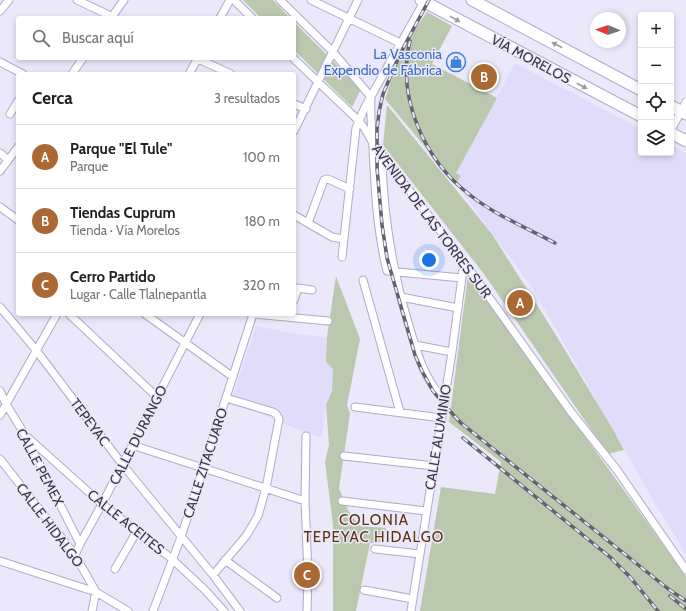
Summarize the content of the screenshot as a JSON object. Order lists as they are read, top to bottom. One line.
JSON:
{"streets":{"main road":["VÍA MORELOS"],"street":["AVENIDA DE LAS TORRES SUR","TEPEYAC","CALLE DURANGO","CALLE ALUMINIO","CALLE ZITACUARO","CALLE PEMEX","CALLE ACEITES","CALLE HIDALGO"]},"crossings":[["AVENIDA DE LAS TORRES SUR","CALLE ALUMINIO"],["TEPEYAC","CALLE DURANGO"],["TEPEYAC","CALLE ZITACUARO"],["CALLE DURANGO","CALLE PEMEX"],["CALLE DURANGO","CALLE ACEITES"],["CALLE DURANGO","CALLE HIDALGO"],["CALLE ZITACUARO","CALLE ACEITES"],["CALLE PEMEX","CALLE ACEITES"]],"districts":["COLONIA TEPEYAC HIDALGO"],"places":{"shop":["La Vasconia Expendio de Fábrica"]},"north":"left","page":{"map_buttons":["+","−"],"search":"Buscar aquí","pins":["B","A","C"],"heading":["Cerca","3 resultados"],"list":[{"mark":"A","name":"Parque \"El Tule\"","note":"Parque","value":"100 m"},{"mark":"B","name":"Tiendas Cuprum","note":"Tienda · Vía Morelos","value":"180 m"},{"mark":"C","name":"Cerro Partido","note":"Lugar · Calle Tlalnepantla","value":"320 m"}]}}
